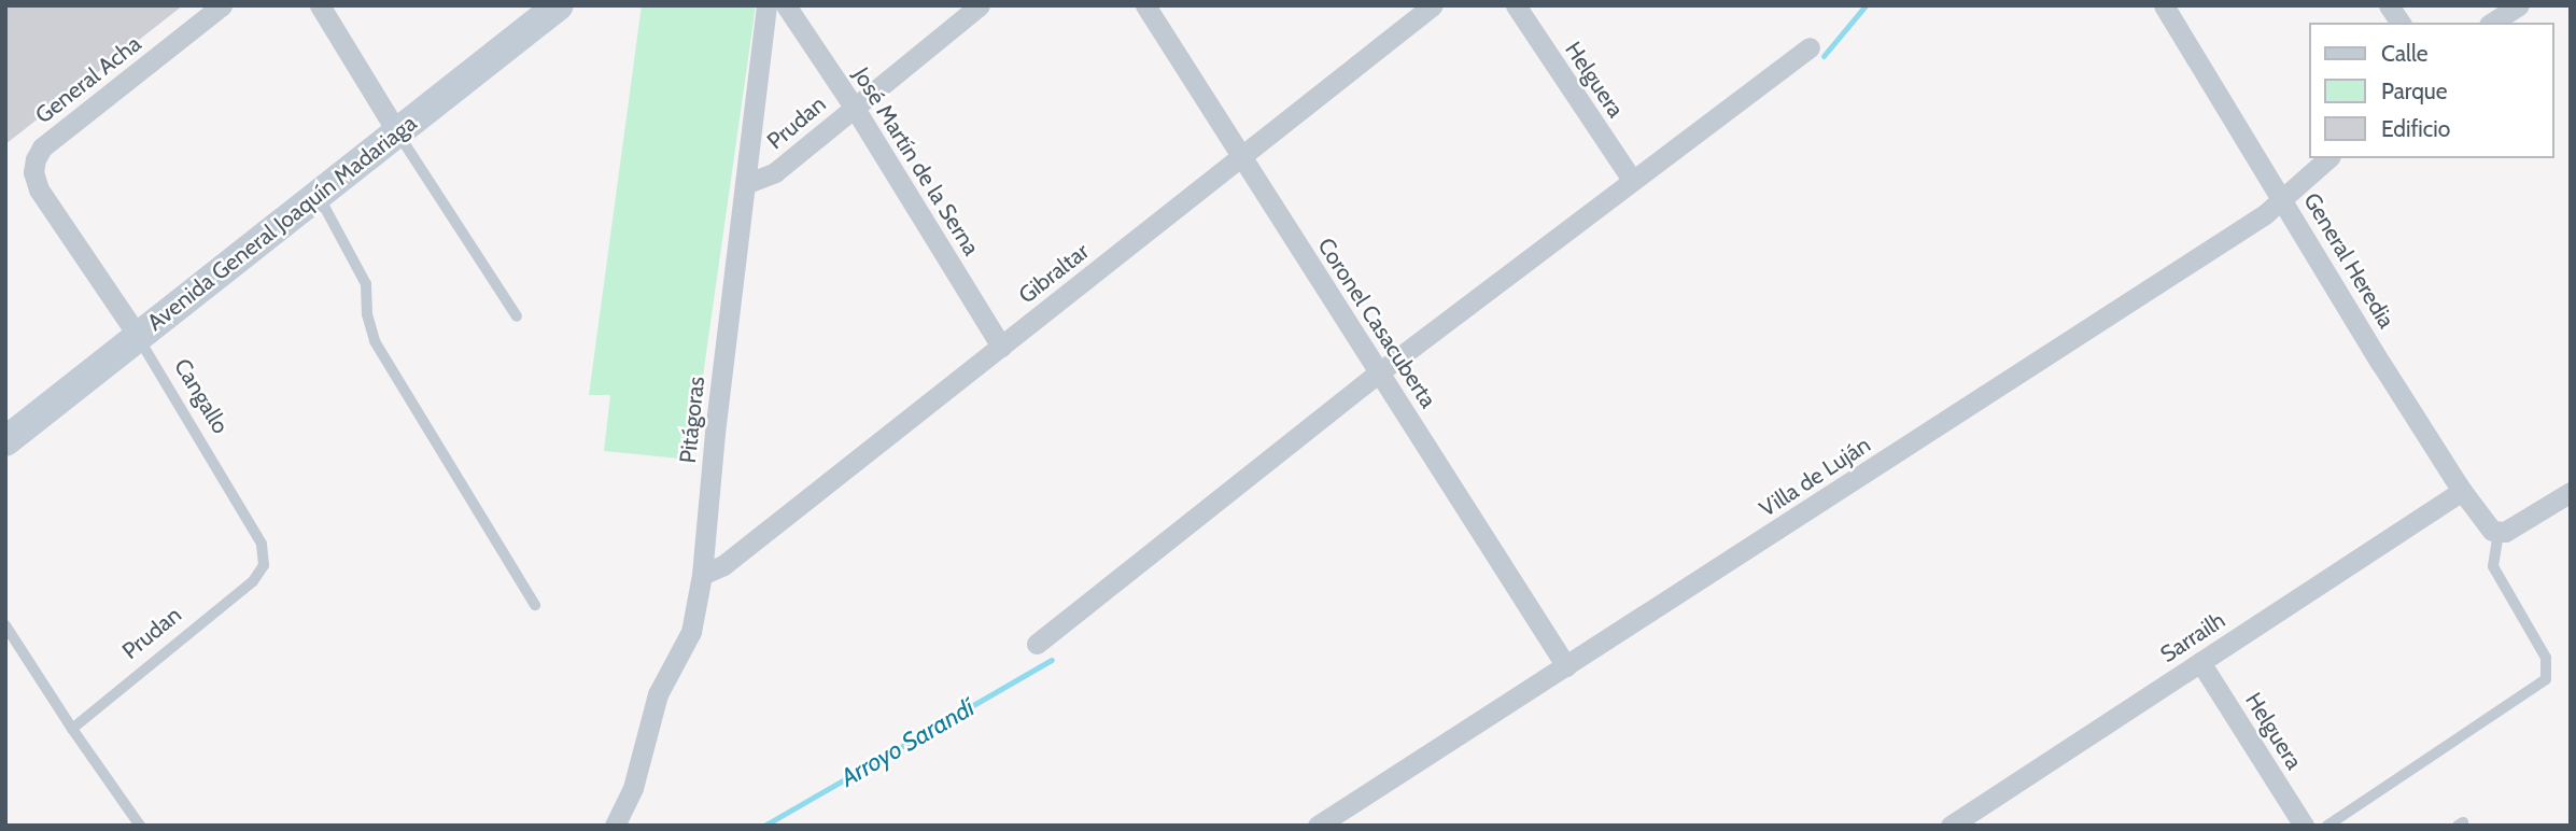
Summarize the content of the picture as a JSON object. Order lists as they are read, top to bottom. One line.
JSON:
{"streets":{"main road":["Avenida General Joaquín Madariaga"],"street":["General Acha","Helguera","Prudan","José Martín de la Serna","General Heredia","Gibraltar","Coronel Casacuberta","Cangallo","Pitágoras","Villa de Luján","Sarrailh"]},"crossings":[["General Acha","Cangallo"],["Helguera","Sarrailh"],["Prudan","José Martín de la Serna"],["Prudan","Cangallo"],["Prudan","Pitágoras"],["José Martín de la Serna","Gibraltar"],["Avenida General Joaquín Madariaga","Cangallo"],["General Heredia","Villa de Luján"],["General Heredia","Sarrailh"],["Gibraltar","Coronel Casacuberta"],["Gibraltar","Pitágoras"],["Coronel Casacuberta","Villa de Luján"]],"water":["Arroyo Sarandí"],"legend":["Calle","Parque","Edificio"]}
